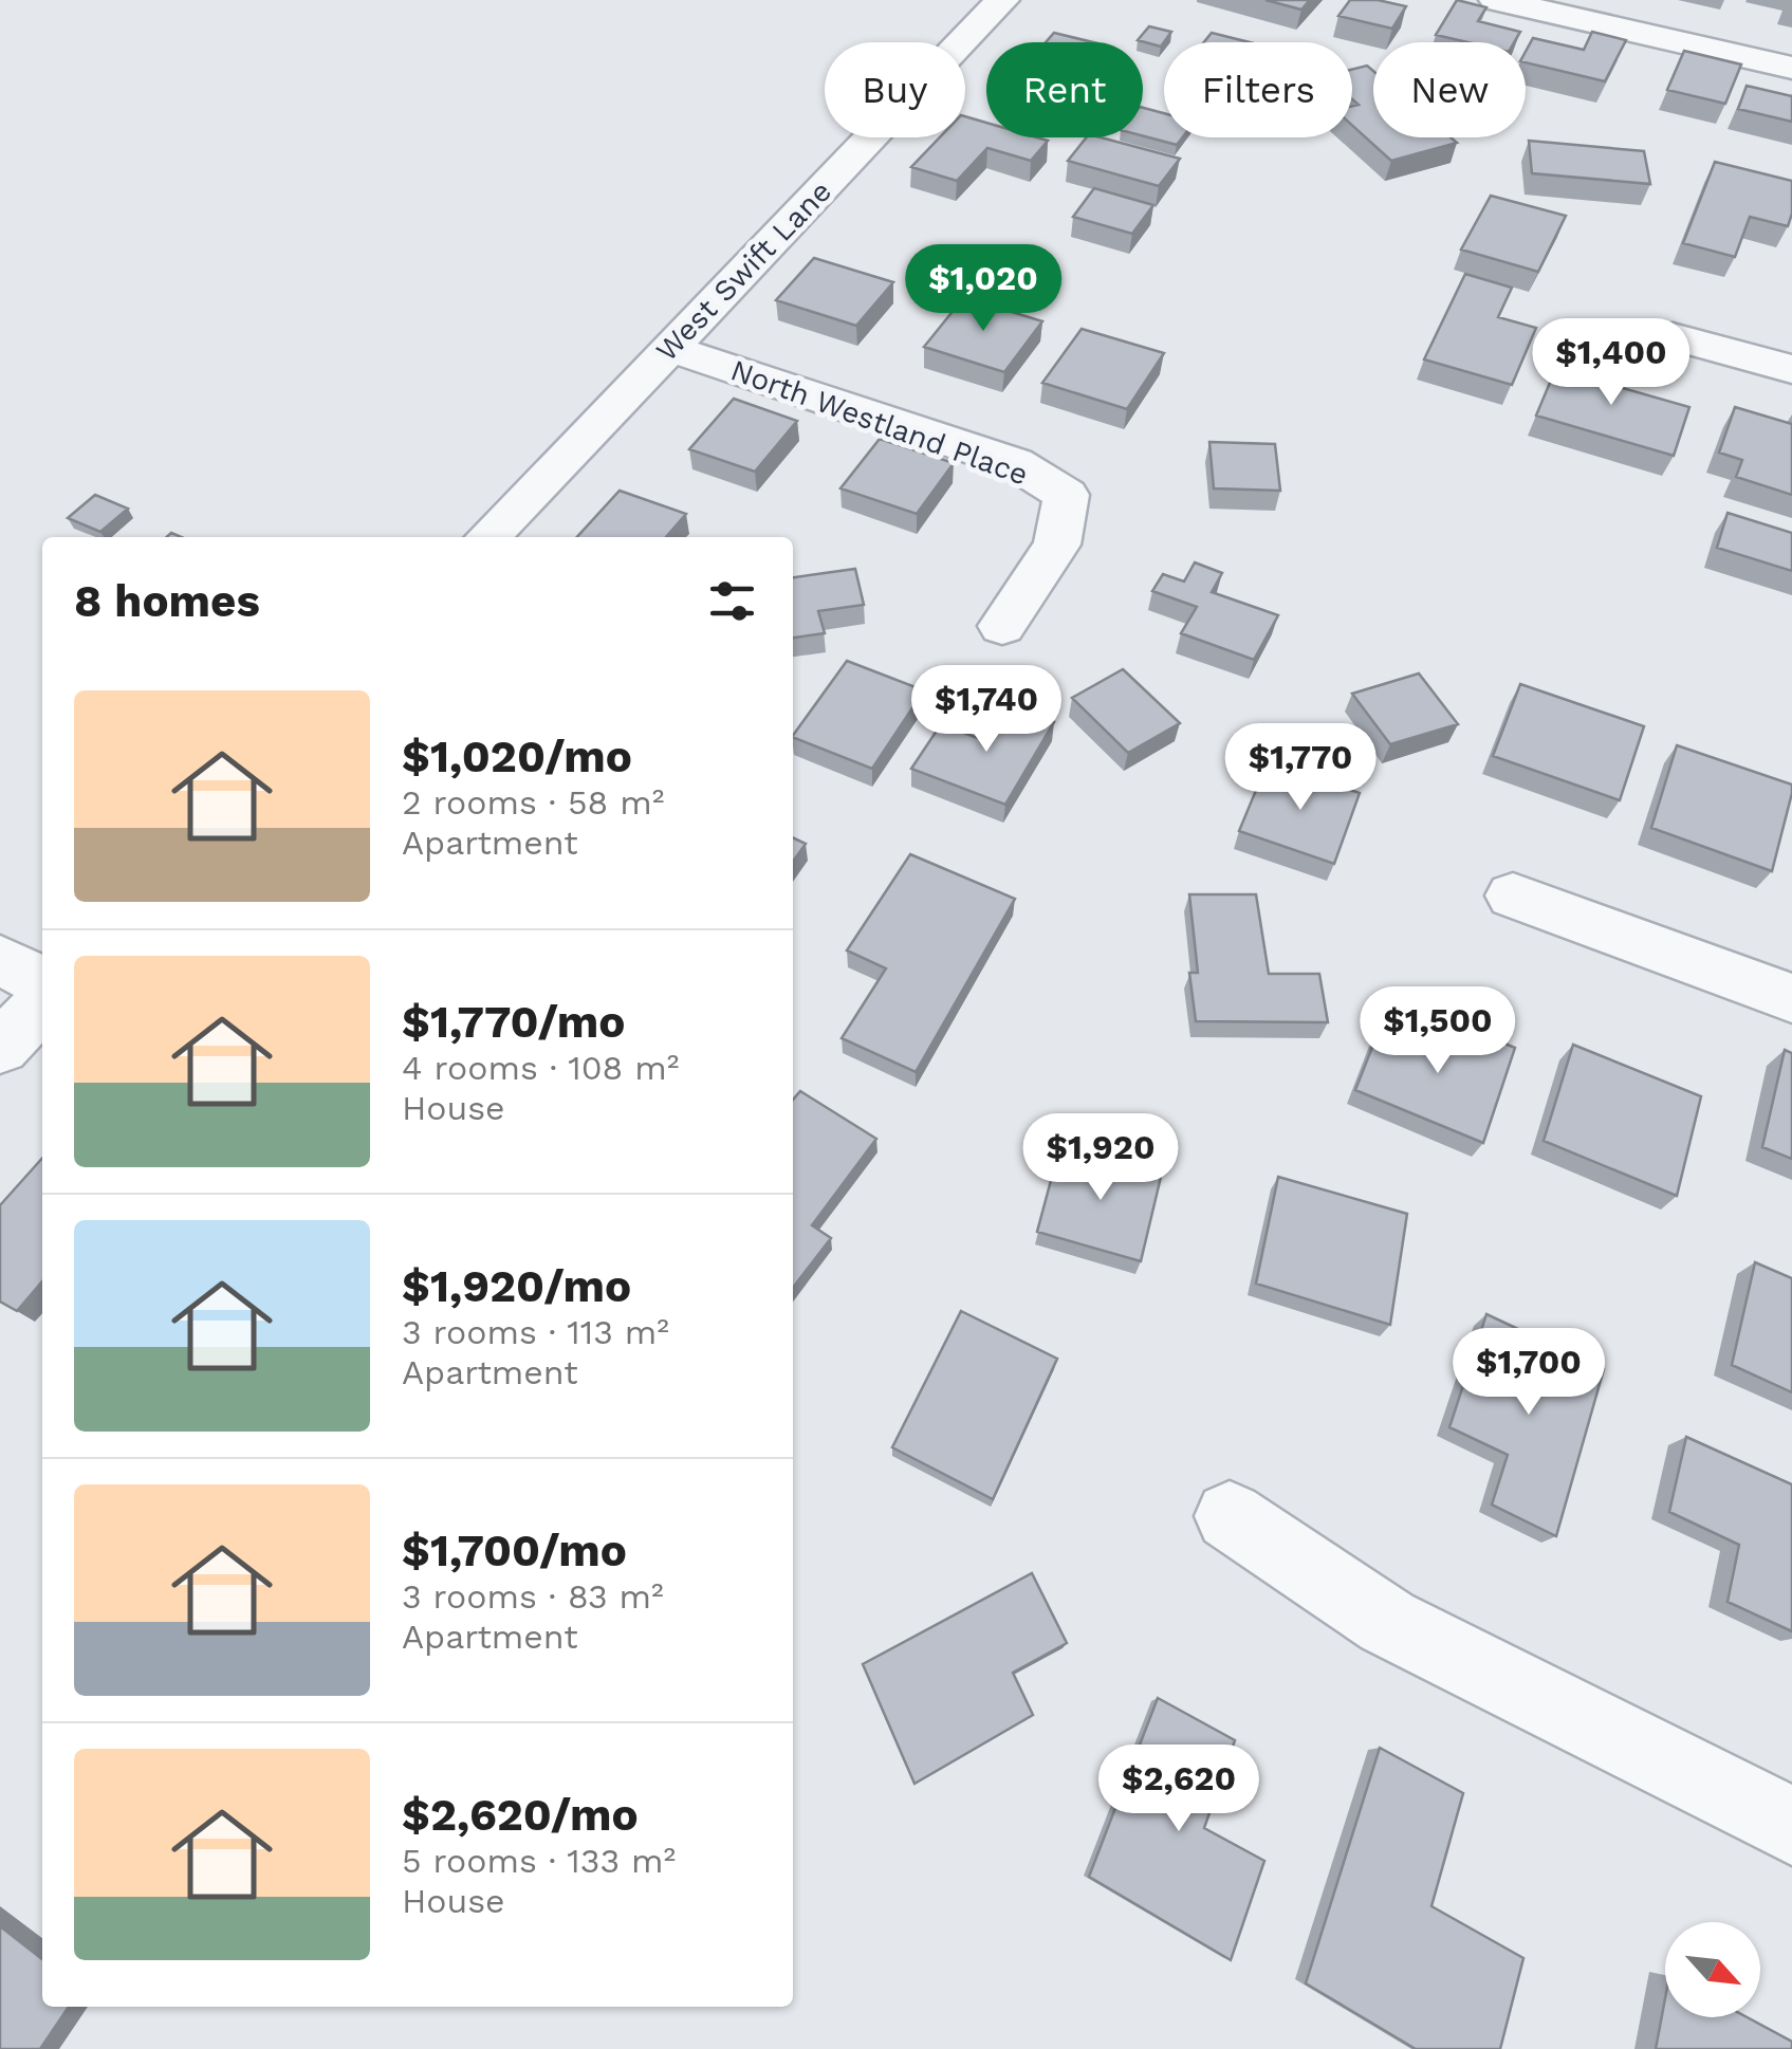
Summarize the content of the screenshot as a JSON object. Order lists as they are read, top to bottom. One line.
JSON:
{"streets":{"street":["West Swift Lane","North Westland Place"]},"crossings":[["West Swift Lane","North Westland Place"]],"north":"bottom right","page":{"chip":["Buy","Rent","Filters","New"],"price":["$1,020","$1,400","$1,740","$1,770","$1,500","$1,920","$1,700","$2,620"],"heading":"8 homes","list":[{"name":"$1,020/mo","note":"2 rooms · 58 m² · Apartment"},{"name":"$1,770/mo","note":"4 rooms · 108 m² · House"},{"name":"$1,920/mo","note":"3 rooms · 113 m² · Apartment"},{"name":"$1,700/mo","note":"3 rooms · 83 m² · Apartment"},{"name":"$2,620/mo","note":"5 rooms · 133 m² · House"}]}}
